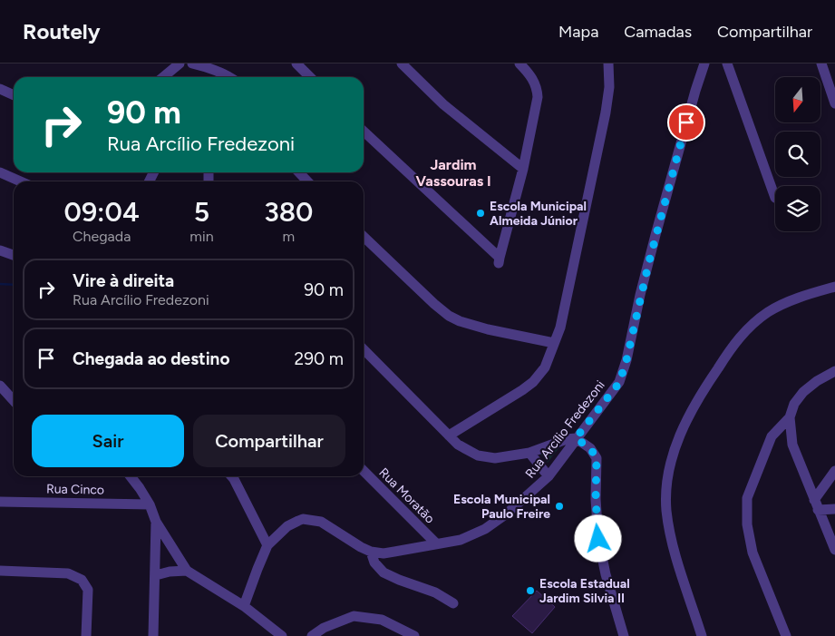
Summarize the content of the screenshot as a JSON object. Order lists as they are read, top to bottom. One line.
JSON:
{"streets":{"street":["Rua Arcílio Fredezoni","Rua Cinco","Rua Moratão"]},"crossings":[["Rua Arcílio Fredezoni","Rua Moratão"]],"districts":["Jardim Vassouras I"],"places":["Escola Municipal Almeida Júnior","Escola Municipal Paulo Freire","Escola Estadual Jardim Silvia II"],"north":"bottom","page":{"header":"Routely","nav":["Mapa","Camadas","Compartilhar"],"turn":["90 m","Rua Arcílio Fredezoni"],"eta":["09:04","Chegada","5","min","380","m"],"list":[{"name":"Vire à direita","note":"Rua Arcílio Fredezoni","value":"90 m"},{"name":"Chegada ao destino","value":"290 m"}],"buttons":["Sair","Compartilhar"]}}
